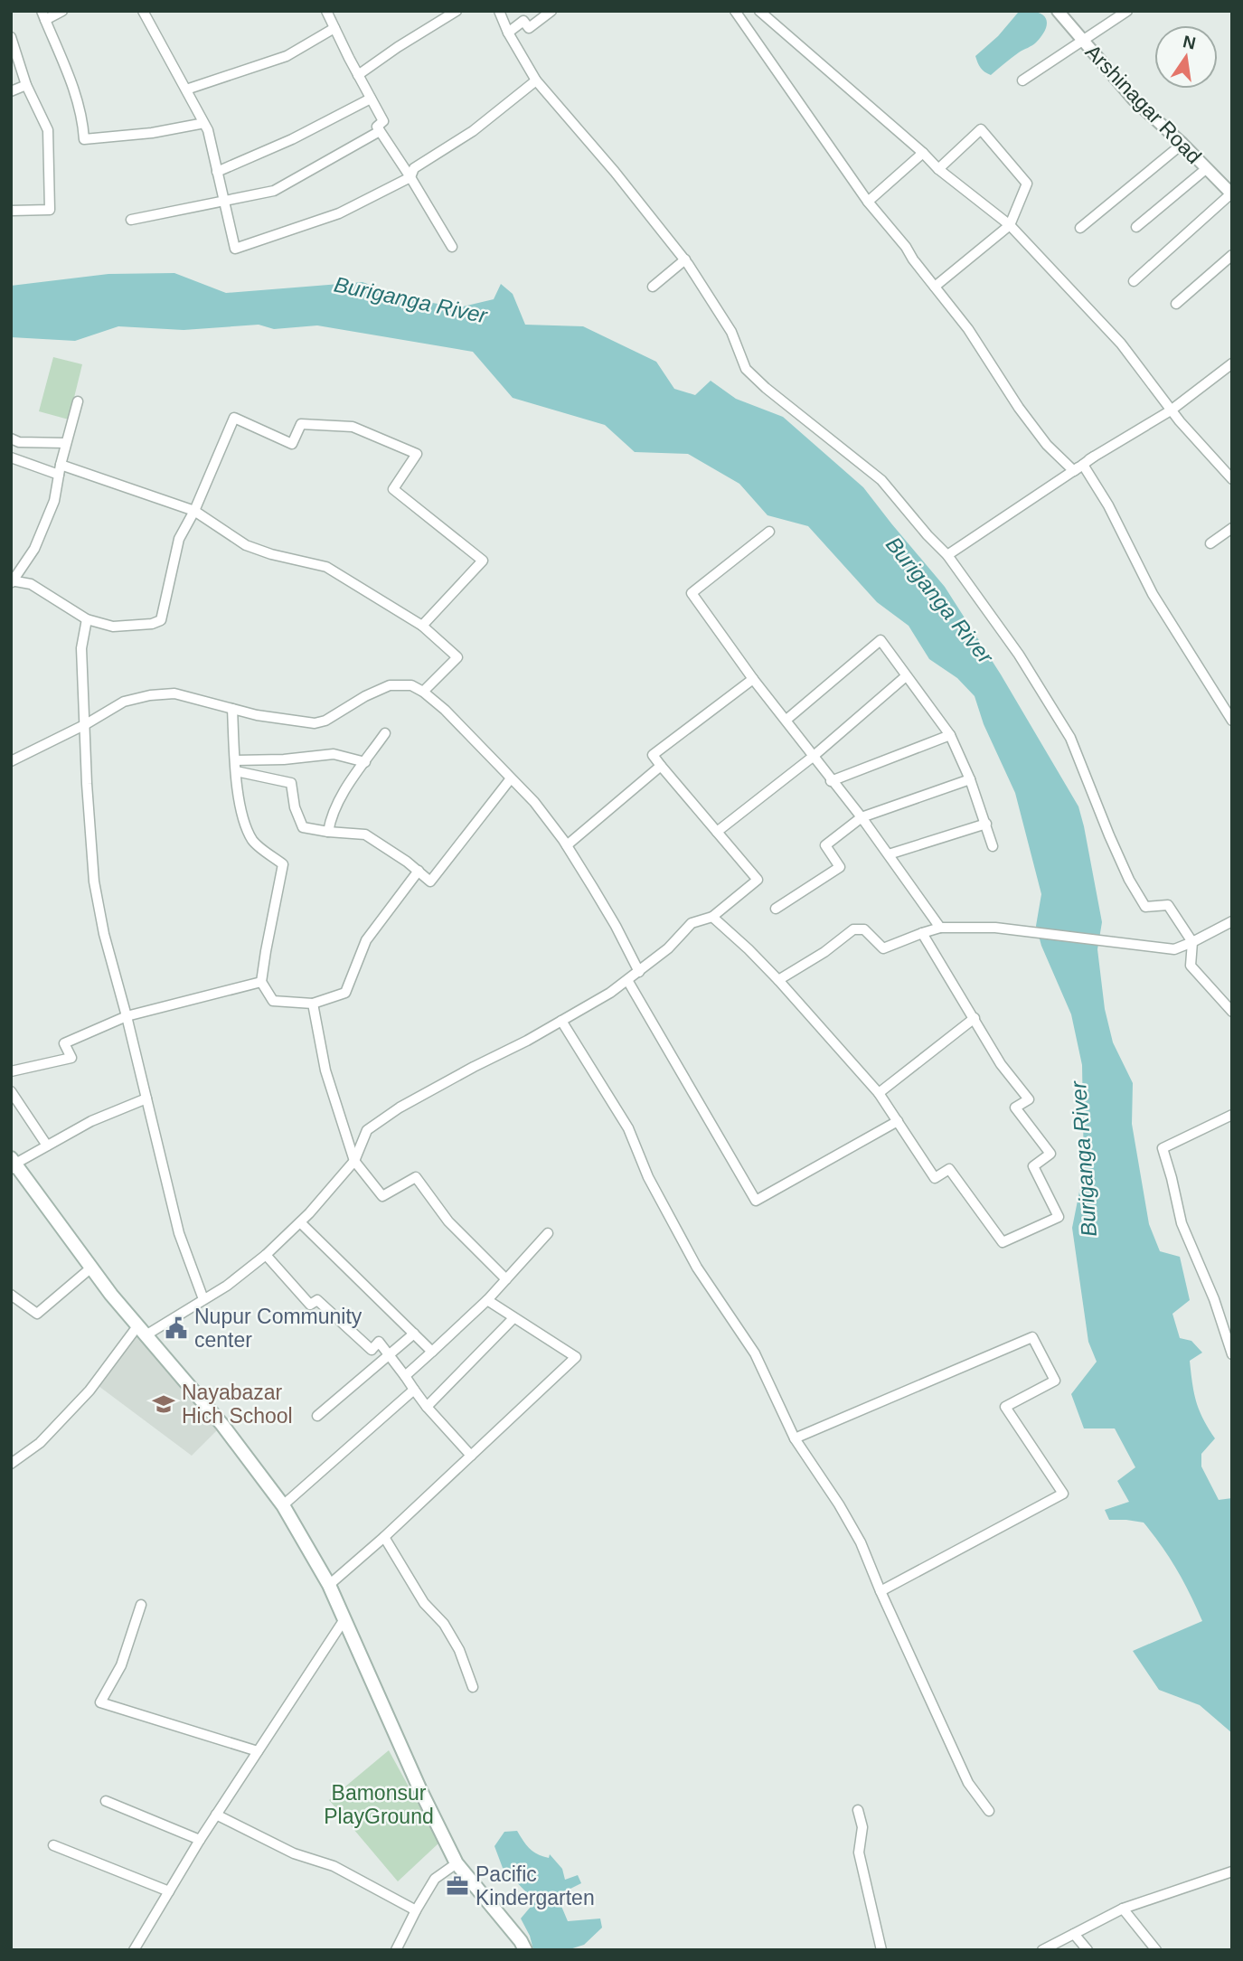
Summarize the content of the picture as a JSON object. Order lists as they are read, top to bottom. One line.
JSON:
{"streets":{"street":["Arshinagar Road"]},"water":["Buriganga River"],"parks":["Bamonsur PlayGround"],"places":{"public building":["Nupur Community center"],"school or university":["Nayabazar Hich School"],"office":["Pacific Kindergarten"]},"north":"top"}
